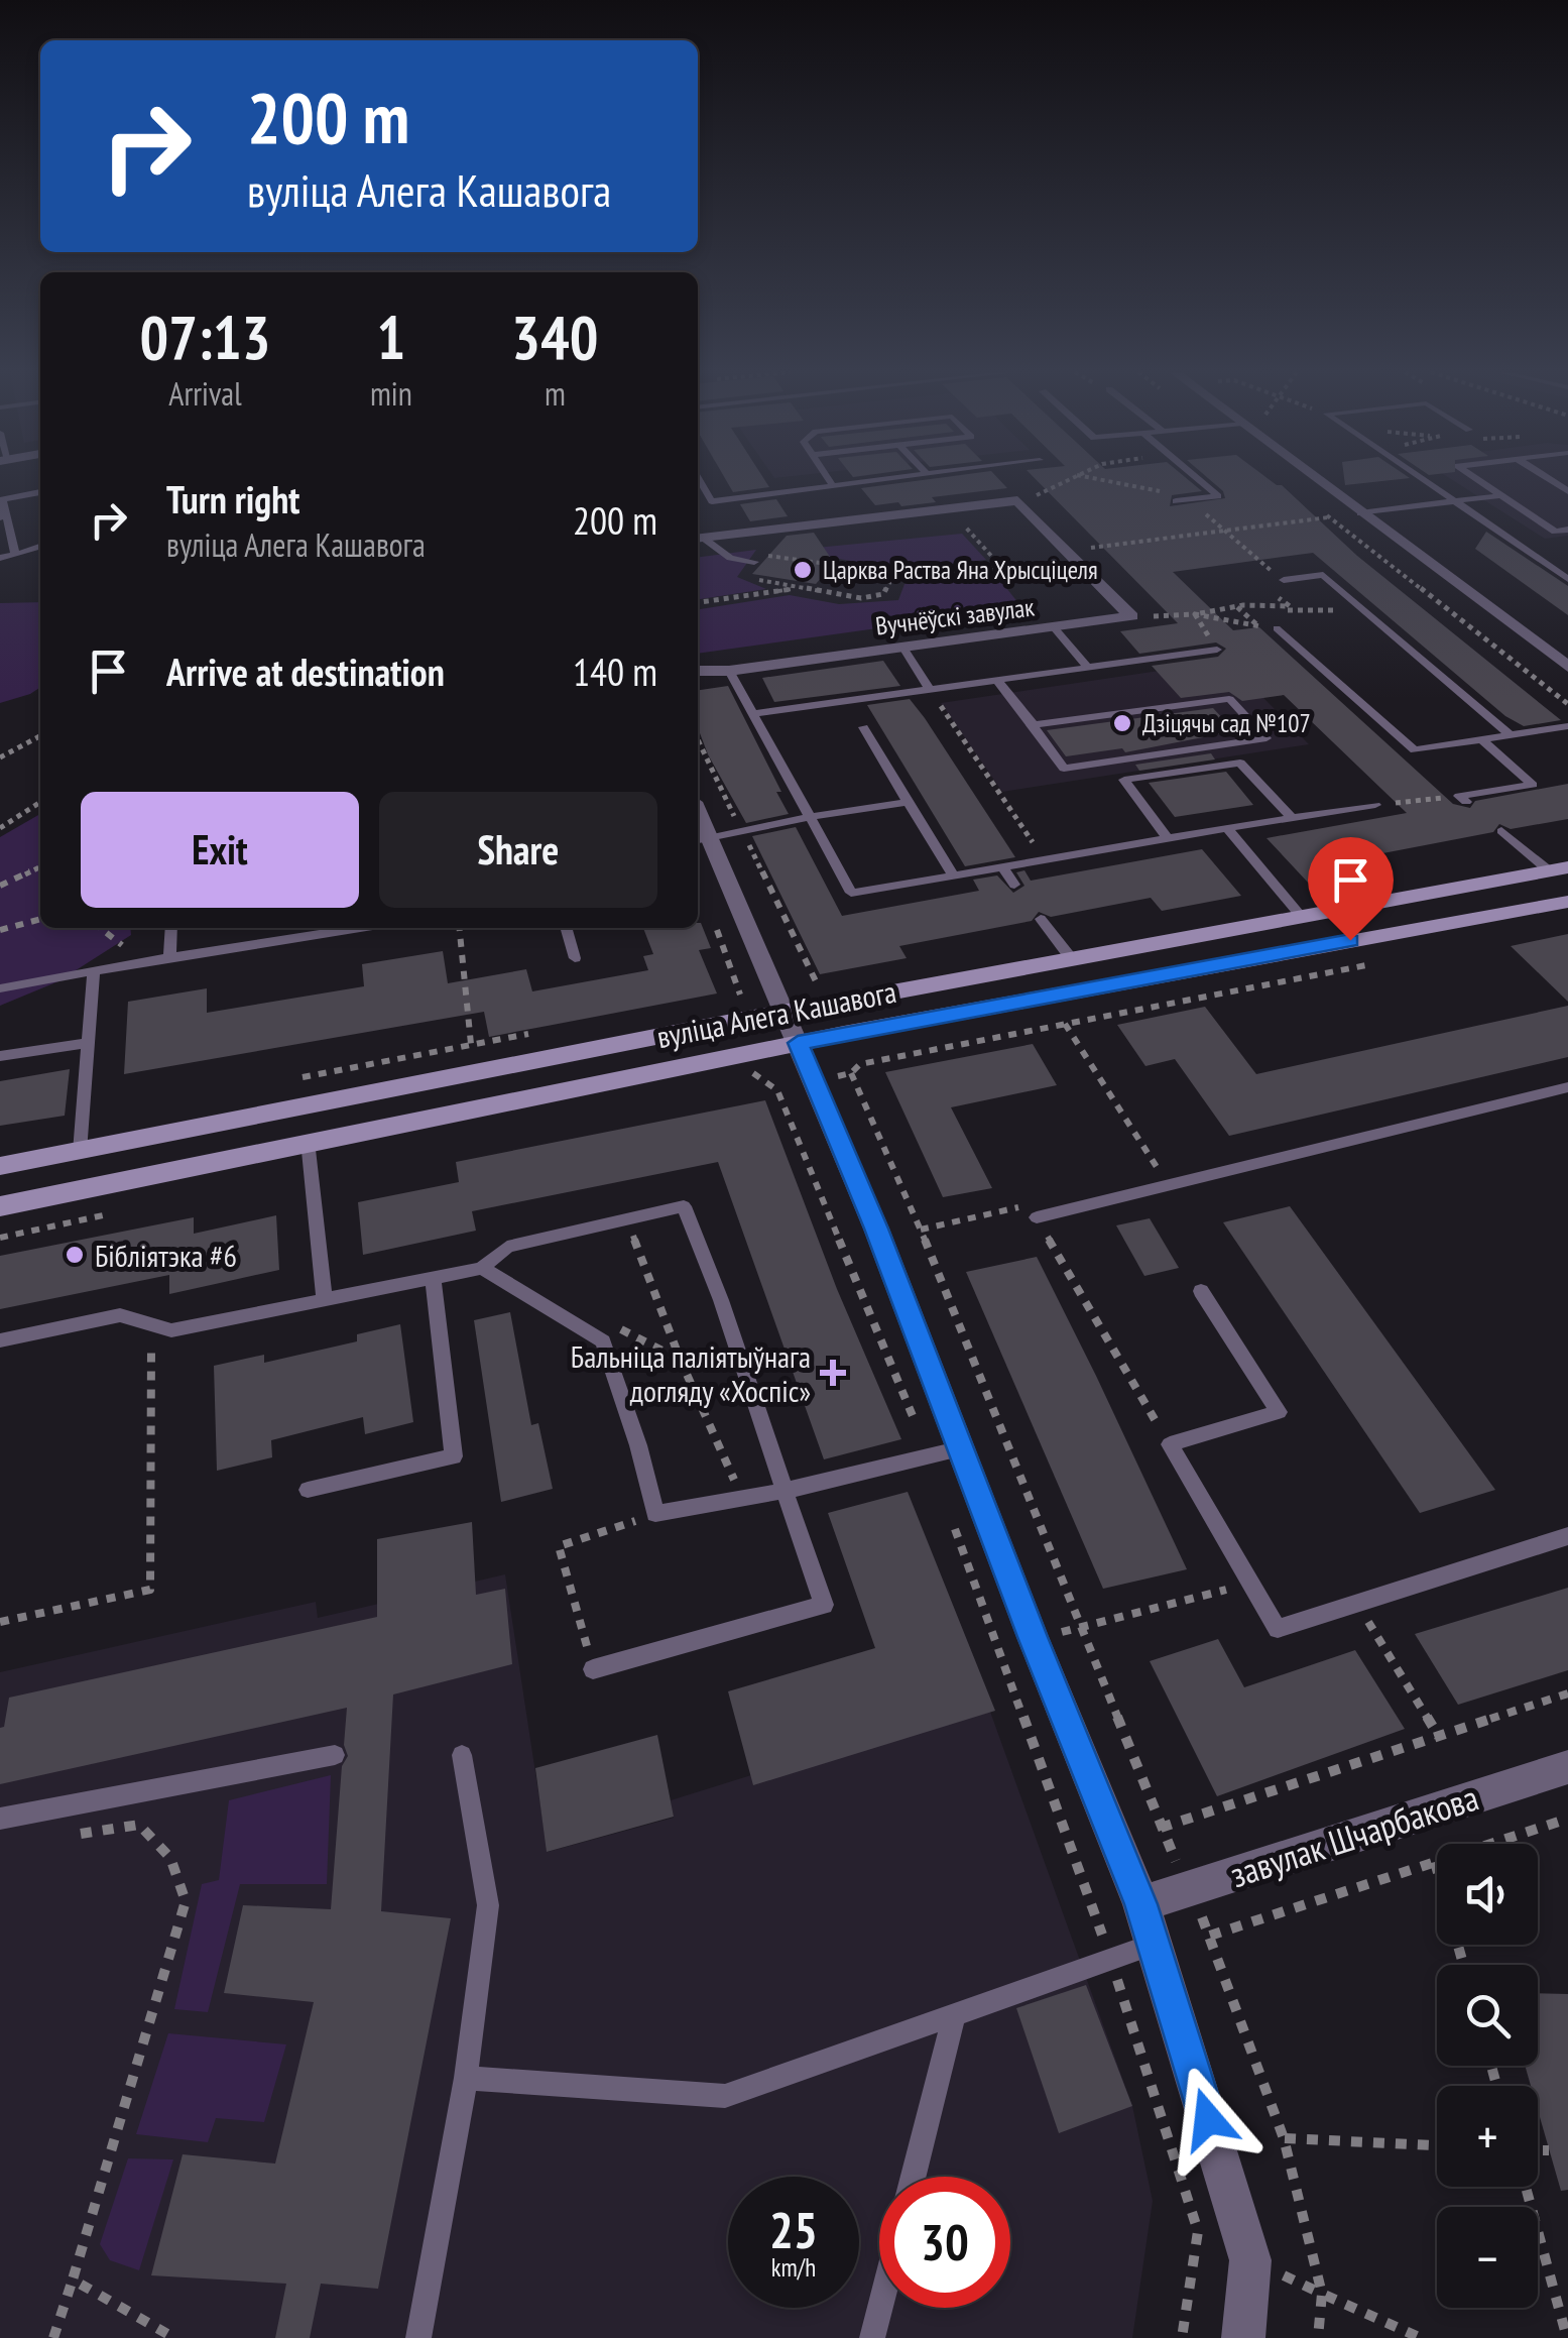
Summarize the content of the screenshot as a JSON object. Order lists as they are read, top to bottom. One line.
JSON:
{"streets":{"main road":["вуліца Алега Кашавога"],"street":["Вучнёўскі завулак","завулак Шчарбакова"]},"places":{"other":["Царква Раства Яна Хрысціцеля","Дзіцячы сад №107","Бібліятэка #6"],"health":["Бальніца паліятыўнага догляду «Хоспіс»"]},"page":{"turn":["200 m","вуліца Алега Кашавога"],"eta":["07:13","Arrival","1","min","340","m"],"list":[{"name":"Turn right","note":"вуліца Алега Кашавога","value":"200 m"},{"name":"Arrive at destination","value":"140 m"}],"buttons":["Exit","Share"],"map_buttons":["+","−"],"speed":"25 km/h","limit":"30"}}
